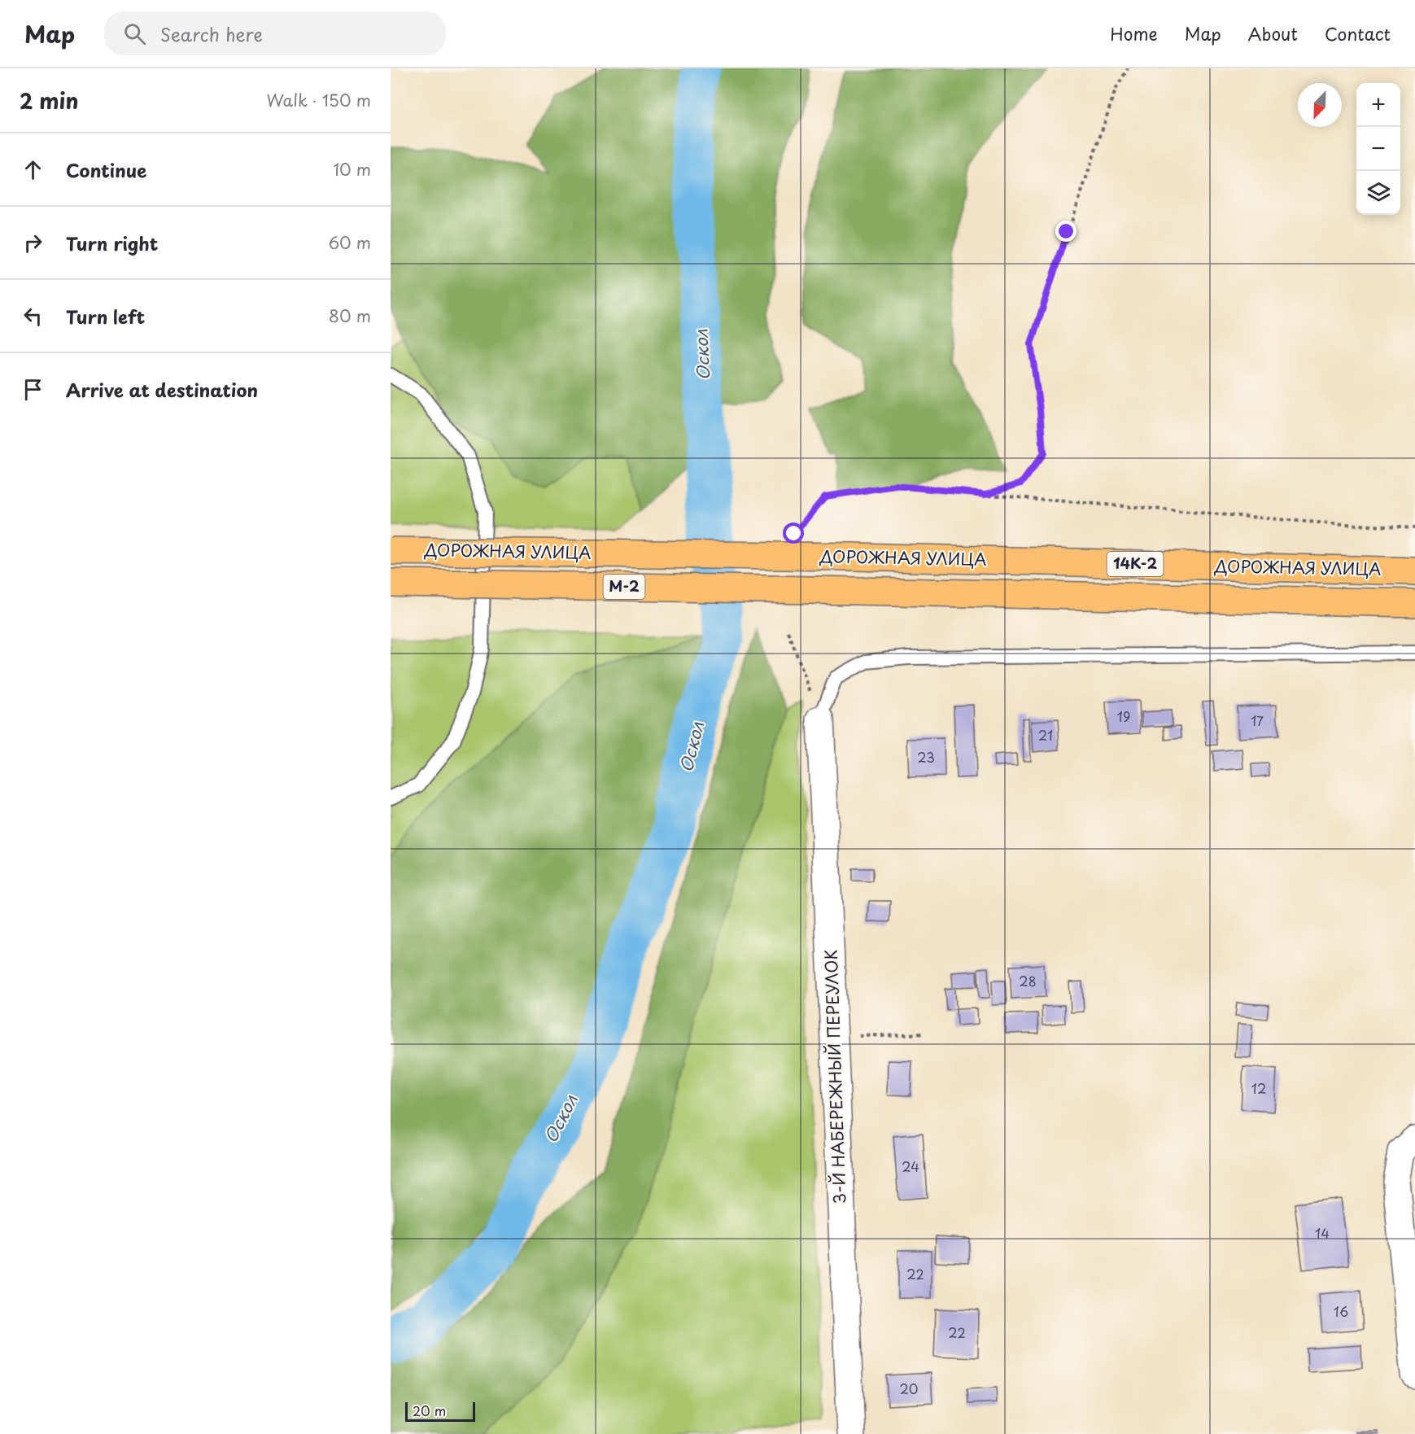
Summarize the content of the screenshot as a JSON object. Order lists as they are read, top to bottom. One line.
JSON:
{"streets":{"main road":["ДОРОЖНАЯ УЛИЦА","14К-2","М-2"],"street":["3-Й НАБЕРЕЖНЫЙ ПЕРЕУЛОК"]},"water":["Оскол"],"house_numbers":["19","17","21","23","28","12","24","14","22","16","22","20"],"scale_bar":"20 m","north":"bottom left","page":{"header":"Map","search":"Search here","nav":["Home","Map","About","Contact"],"heading":["2 min","Walk · 150 m"],"map_buttons":["+","−"],"list":[["Continue","10 m"],["Turn right","60 m"],["Turn left","80 m"],"Arrive at destination"],"scale":"20 m"}}
